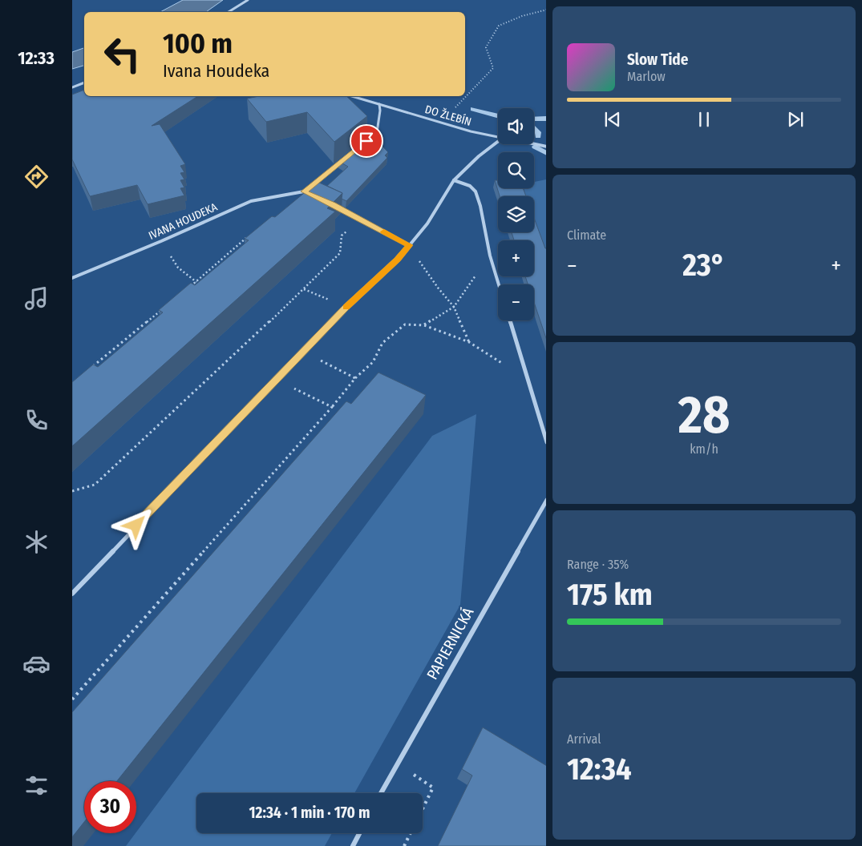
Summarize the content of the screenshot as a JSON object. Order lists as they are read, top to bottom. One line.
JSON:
{"streets":{"street":["DO ŽLEBÍN","IVANA HOUDEKA","PAPIERNICKÁ"]},"page":{"tabs":"12:33","turn":["100 m","Ivana Houdeka"],"song":["Slow Tide","Marlow"],"map_buttons":["+","−"],"tile":["Climate",["28","km/h"],["Range · 35%","175 km"],["Arrival","12:34"]],"heat":["−","23°","+"],"limit":"30","trip":"12:34 · 1 min · 170 m"}}
